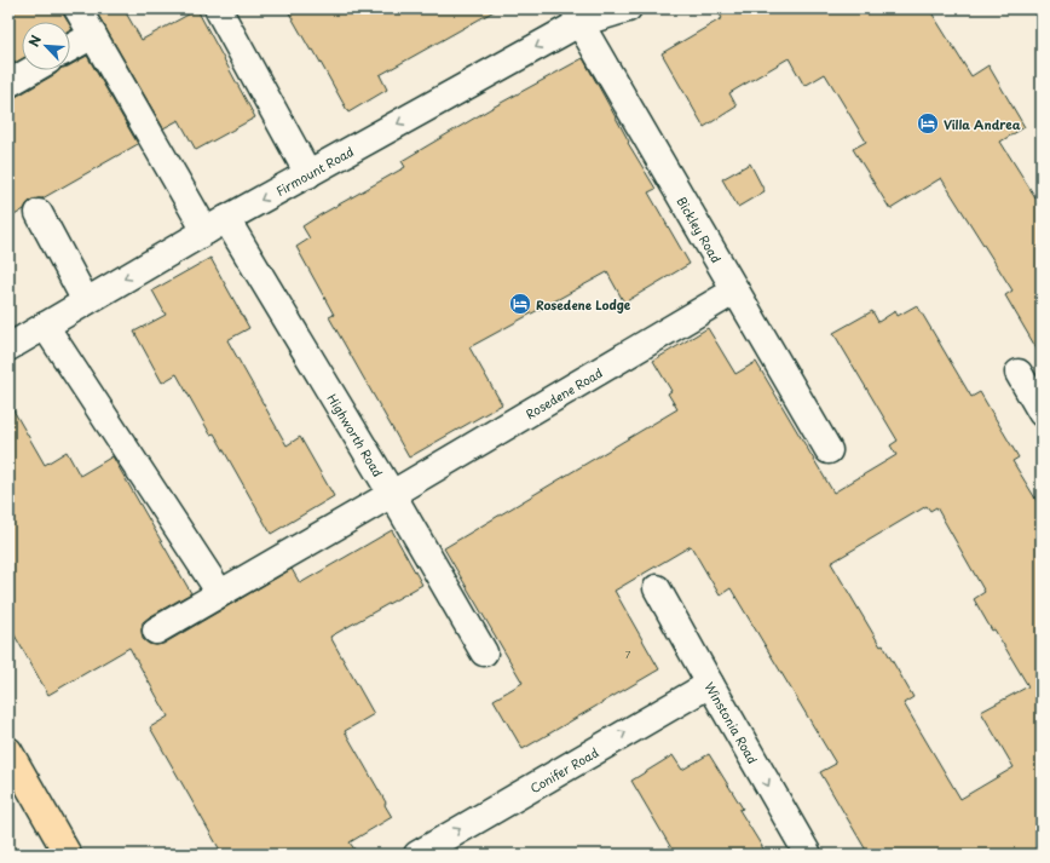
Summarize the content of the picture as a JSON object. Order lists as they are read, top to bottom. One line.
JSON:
{"streets":{"street":["Firmount Road","Bickley Road","Rosedene Road","Highworth Road","Winstonia Road","Conifer Road"]},"crossings":[["Firmount Road","Bickley Road"],["Firmount Road","Highworth Road"],["Bickley Road","Rosedene Road"],["Rosedene Road","Highworth Road"],["Winstonia Road","Conifer Road"]],"one_way":["Firmount Road","Winstonia Road","Conifer Road"],"places":{"hotel":["Villa Andrea","Rosedene Lodge"]},"house_numbers":["7"],"north":"top left"}
